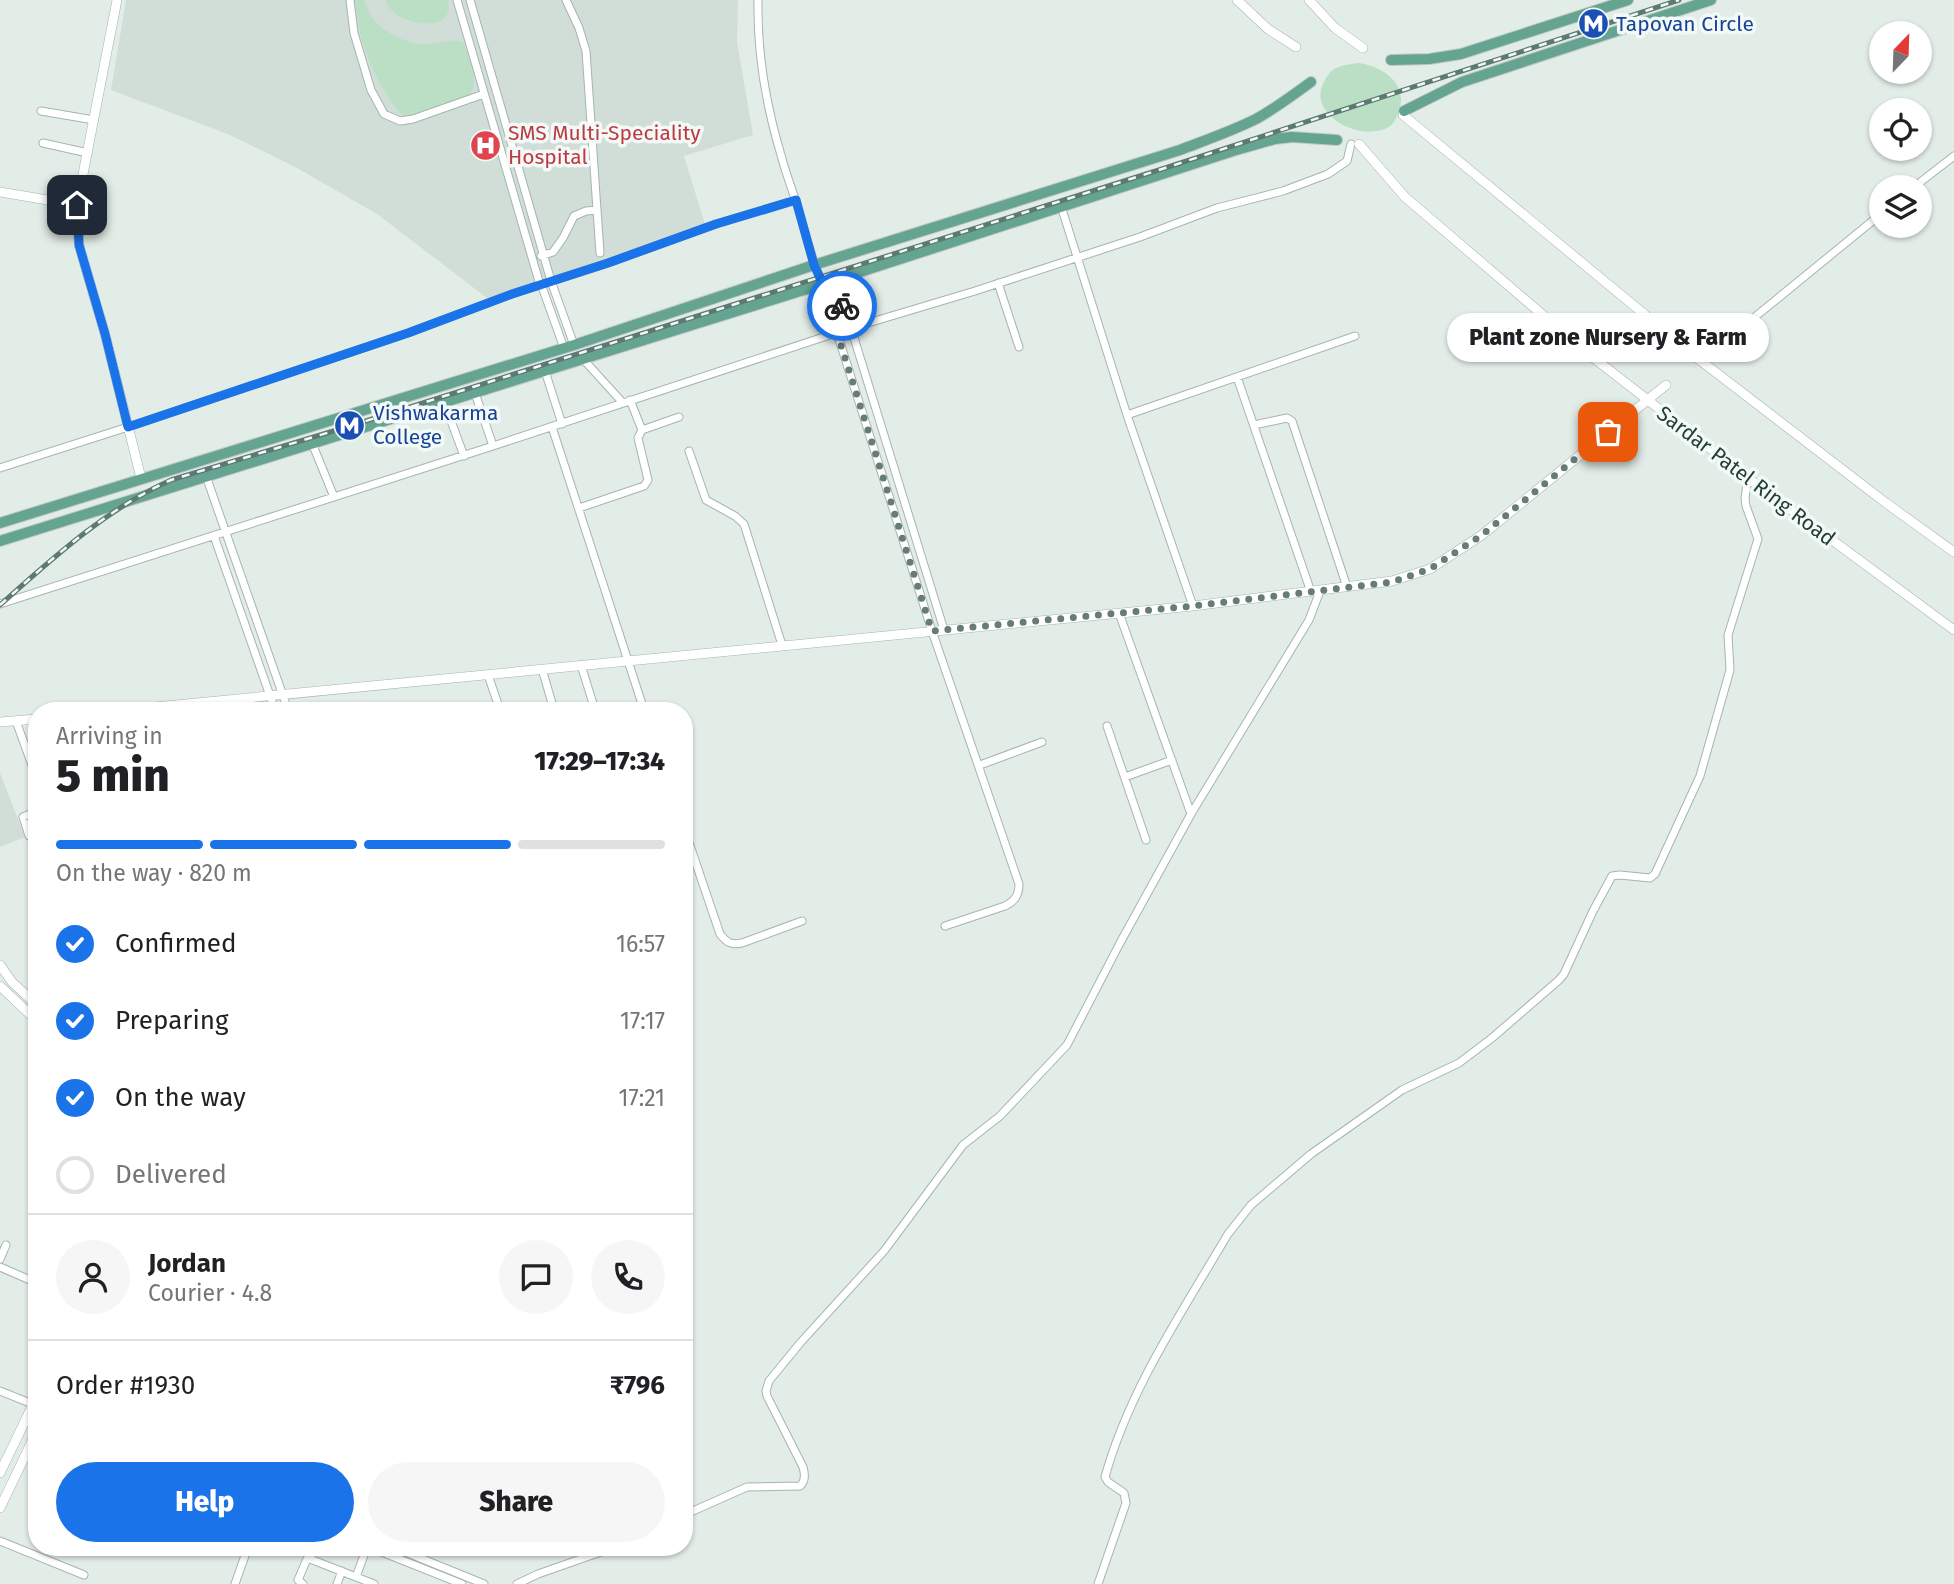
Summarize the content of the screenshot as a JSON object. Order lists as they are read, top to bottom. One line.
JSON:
{"streets":{"street":["Sardar Patel Ring Road"]},"places":{"metro station":["Tapovan Circle","Vishwakarma College"],"hospital":["SMS Multi-Speciality Hospital"],"other":["Plant zone Nursery & Farm"]},"north":"top right","page":{"bubble":"Plant zone Nursery & Farm","heading":["5 min","Arriving in","17:29–17:34"],"panel":["Jordan","Courier · 4.8","Order #1930","₹796"],"bar":"On the way · 820 m","list":[["Confirmed","16:57"],["Preparing","17:17"],["On the way","17:21"],"Delivered"],"buttons":["Help","Share"]}}
